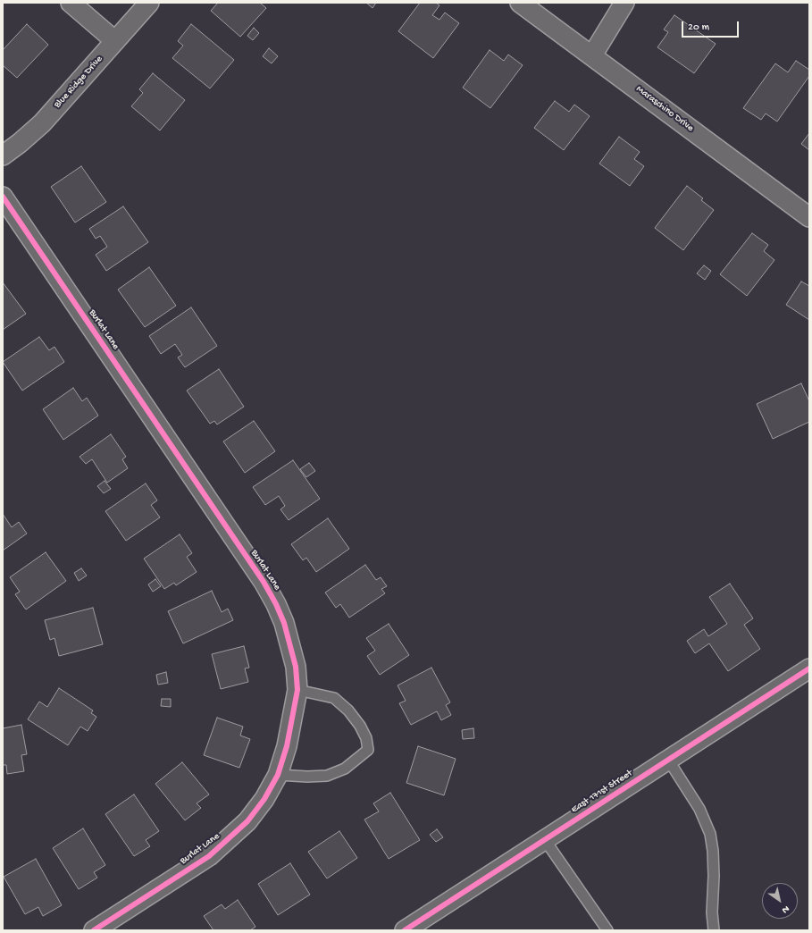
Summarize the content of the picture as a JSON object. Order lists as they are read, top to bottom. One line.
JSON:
{"streets":{"street":["Blue Ridge Drive","Maraschino Drive","Burlat Lane","East 171st Street"]},"scale_bar":"20 m","north":"bottom right"}
